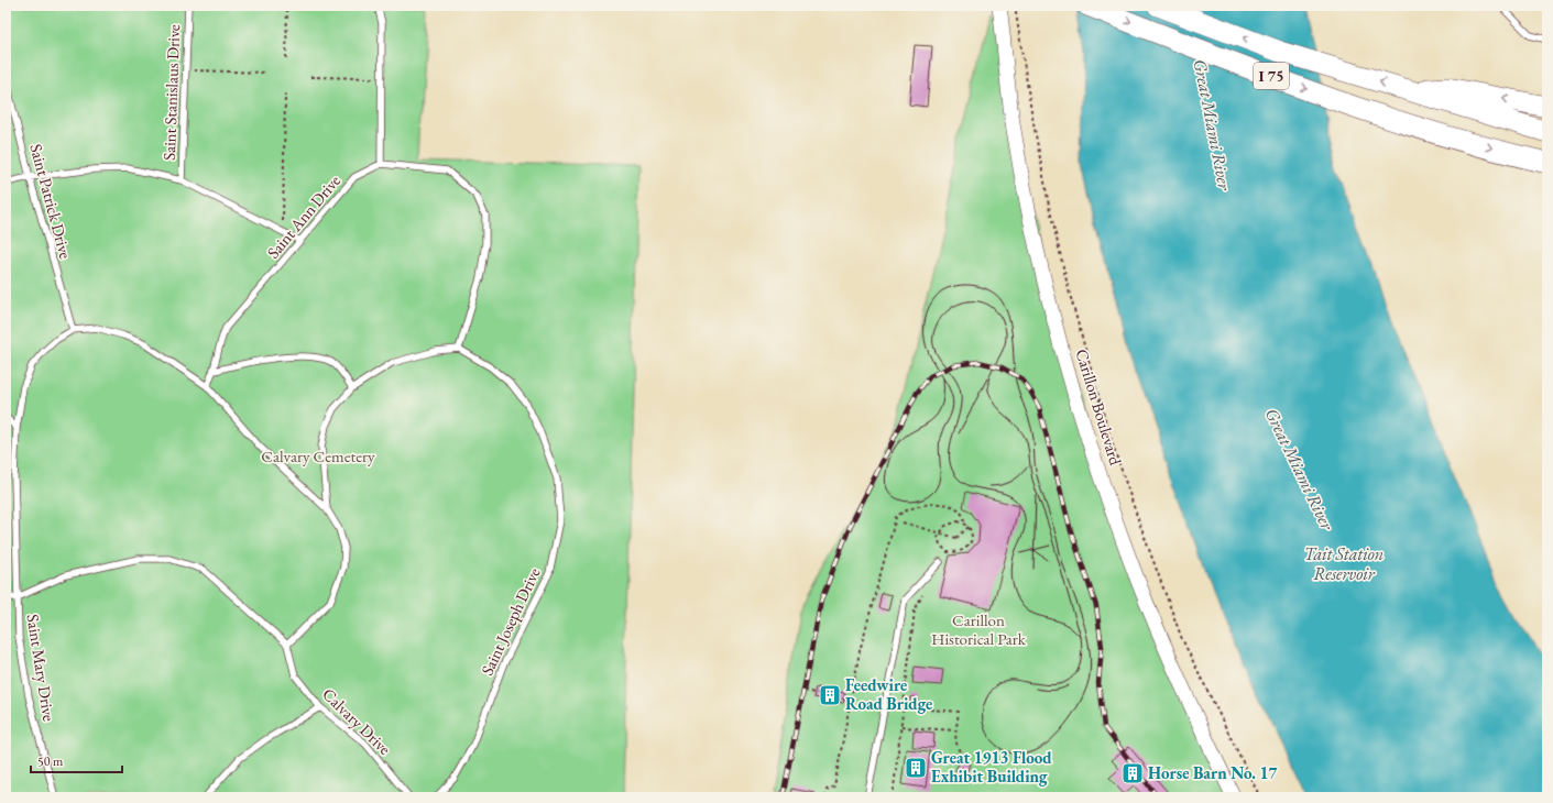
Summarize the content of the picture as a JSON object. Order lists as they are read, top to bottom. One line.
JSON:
{"streets":{"highway":["I 75"],"street":["Carillon Boulevard"],"lane":["Saint Stanislaus Drive","Saint Patrick Drive","Saint Ann Drive","Saint Joseph Drive","Saint Mary Drive","Calvary Drive"]},"crossings":[["Saint Patrick Drive","Saint Mary Drive"],["Saint Ann Drive","Saint Mary Drive"]],"water":["Great Miami River","Tait Station Reservoir"],"parks":["Calvary Cemetery","Carillon Historical Park"],"places":{"building":["Feedwire Road Bridge","Great 1913 Flood Exhibit Building","Horse Barn No. 17"]},"scale_bar":"50 m"}
